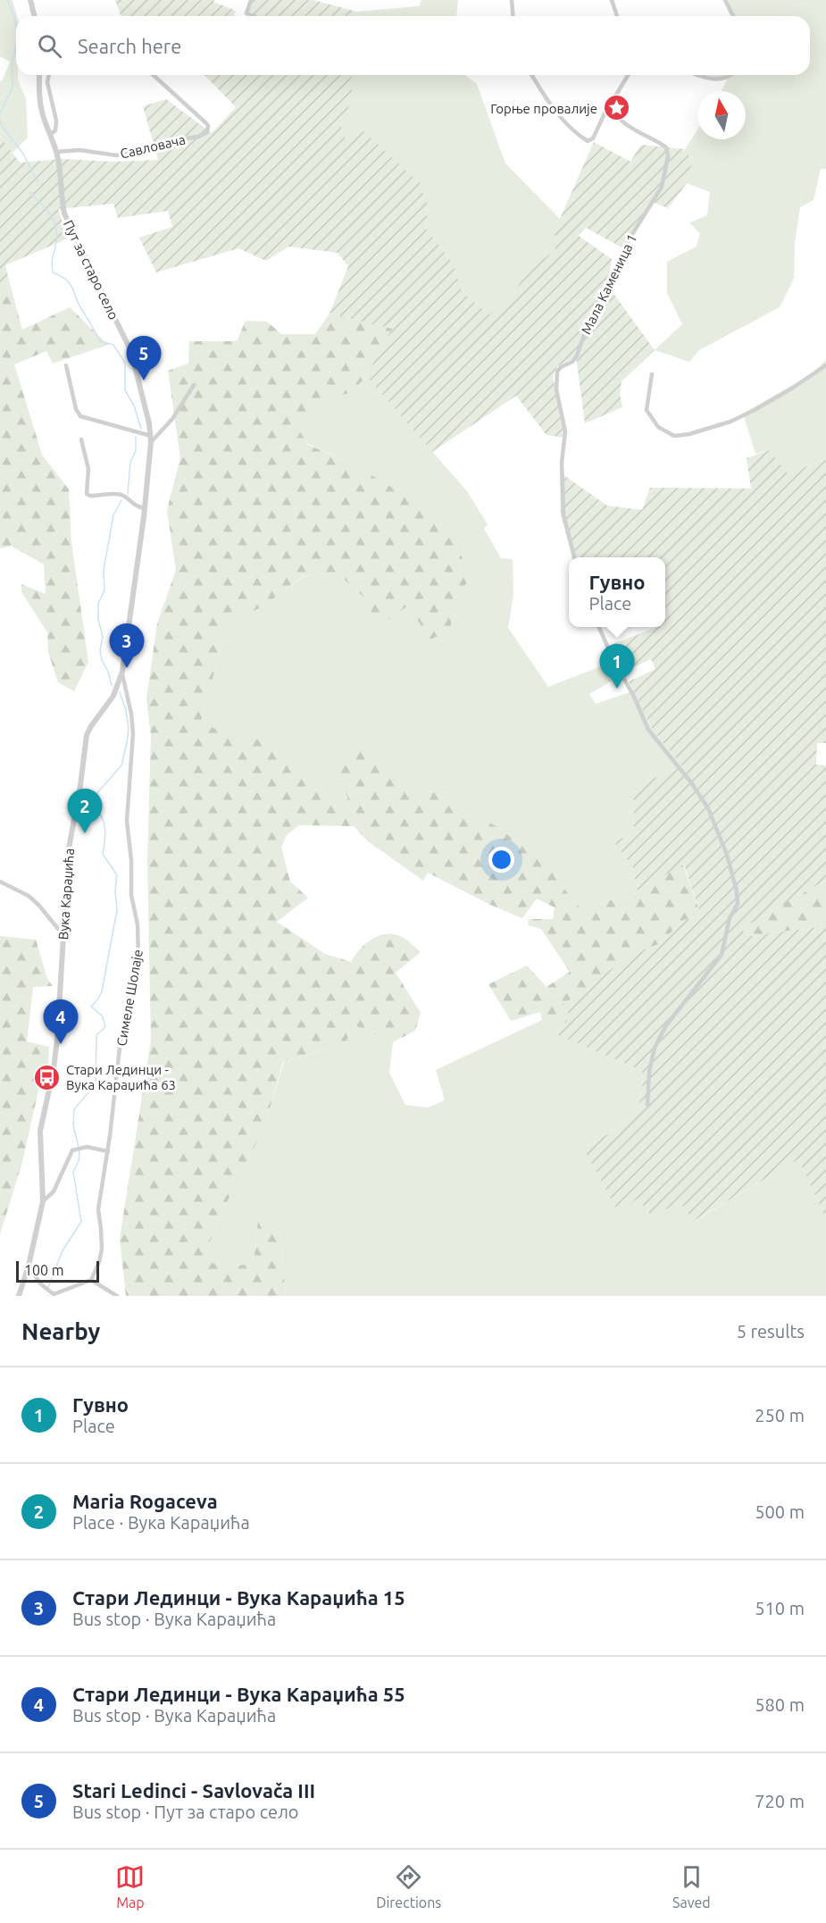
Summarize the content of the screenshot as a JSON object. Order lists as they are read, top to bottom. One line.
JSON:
{"streets":{"street":["Савловача","Пут за старо село","Мала Каменица 1","Вука Караџића","Симеле Шолаје"]},"crossings":[["Савловача","Пут за старо село"],["Пут за старо село","Вука Караџића"],["Вука Караџића","Симеле Шолаје"]],"places":{"place":["Горње провалије"],"bus stop":["Стари Лединци - Вука Караџића 63"]},"scale_bar":"100 m","north":"top","page":{"search":"Search here","pins":["5","3","1","2","4"],"popup":["Гувно","Place"],"scale":"100 m","heading":["Nearby","5 results"],"list":[{"mark":"1","name":"Гувно","note":"Place","value":"250 m"},{"mark":"2","name":"Maria Rogaceva","note":"Place · Вука Караџића","value":"500 m"},{"mark":"3","name":"Стари Лединци - Вука Караџића 15","note":"Bus stop · Вука Караџића","value":"510 m"},{"mark":"4","name":"Стари Лединци - Вука Караџића 55","note":"Bus stop · Вука Караџића","value":"580 m"},{"mark":"5","name":"Stari Ledinci - Savlovača III","note":"Bus stop · Пут за старо село","value":"720 m"}],"nav":["Map","Directions","Saved"]}}
